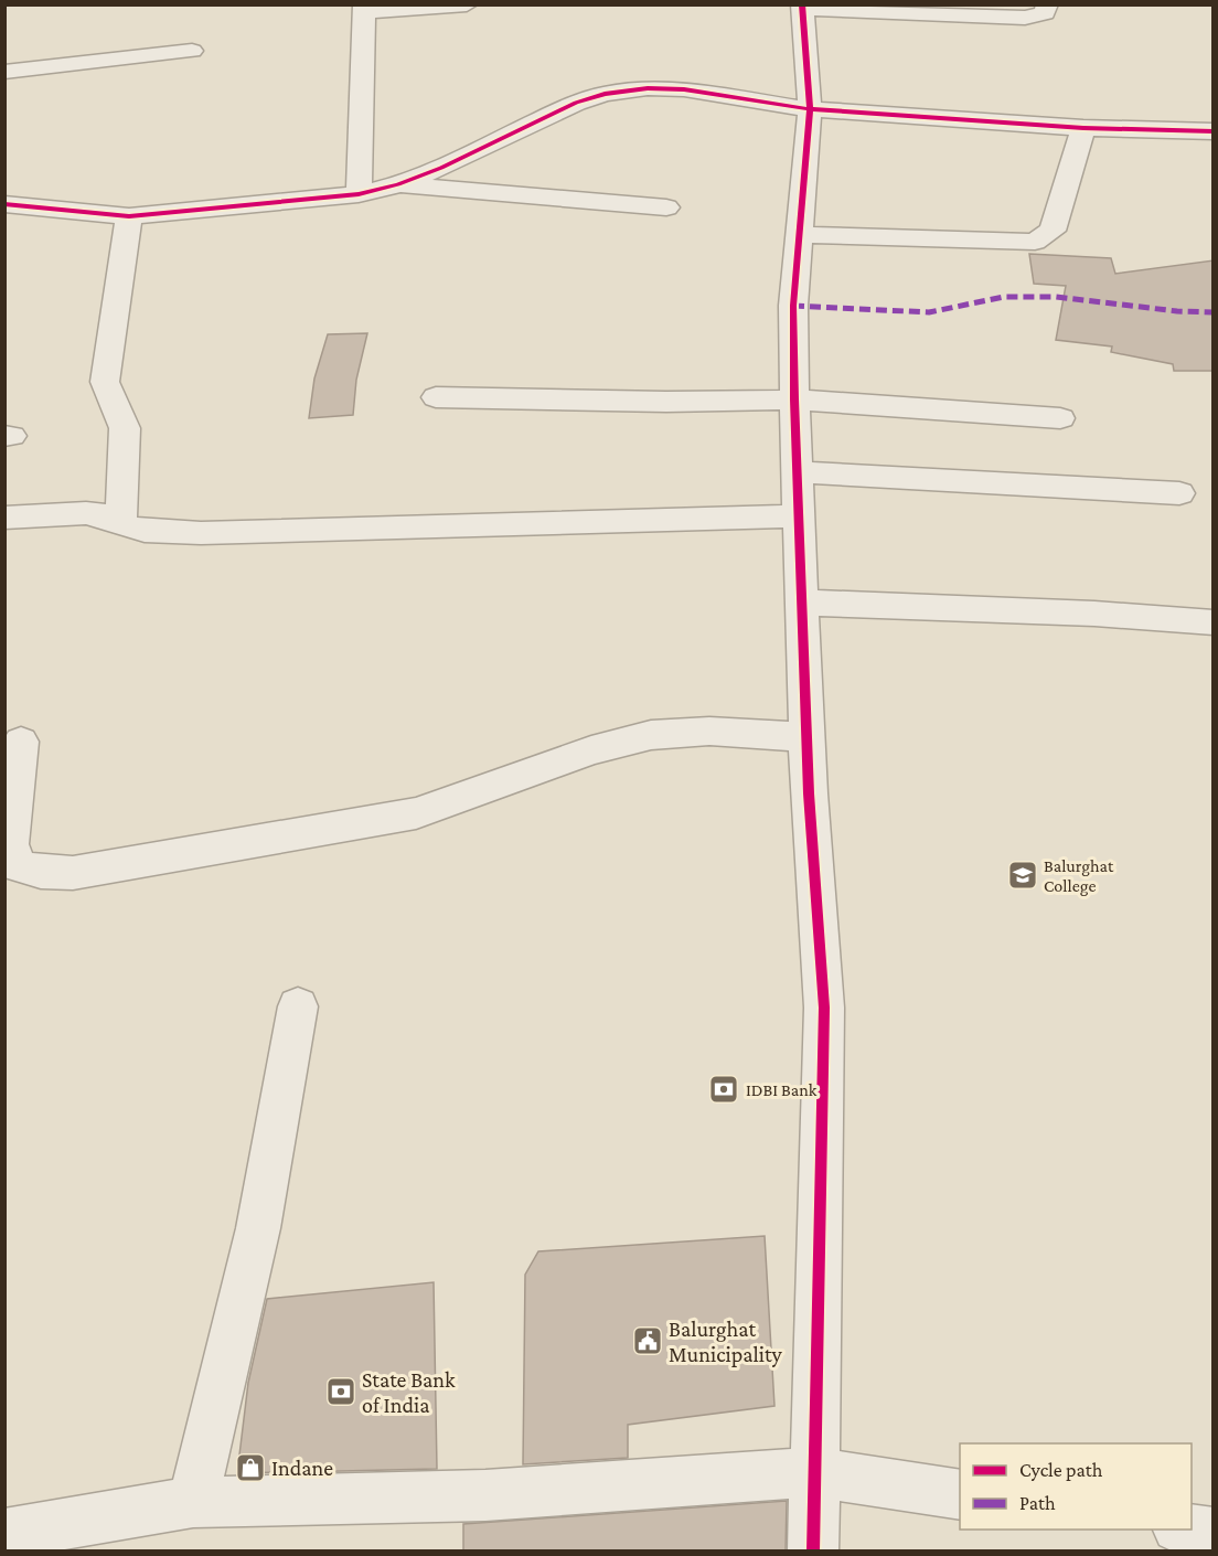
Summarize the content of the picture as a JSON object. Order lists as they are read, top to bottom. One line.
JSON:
{"places":{"school or university":["Balurghat College"],"bank":["IDBI Bank","State Bank of India"],"public building":["Balurghat Municipality"],"shop":["Indane"]},"legend":["Cycle path","Path"]}
